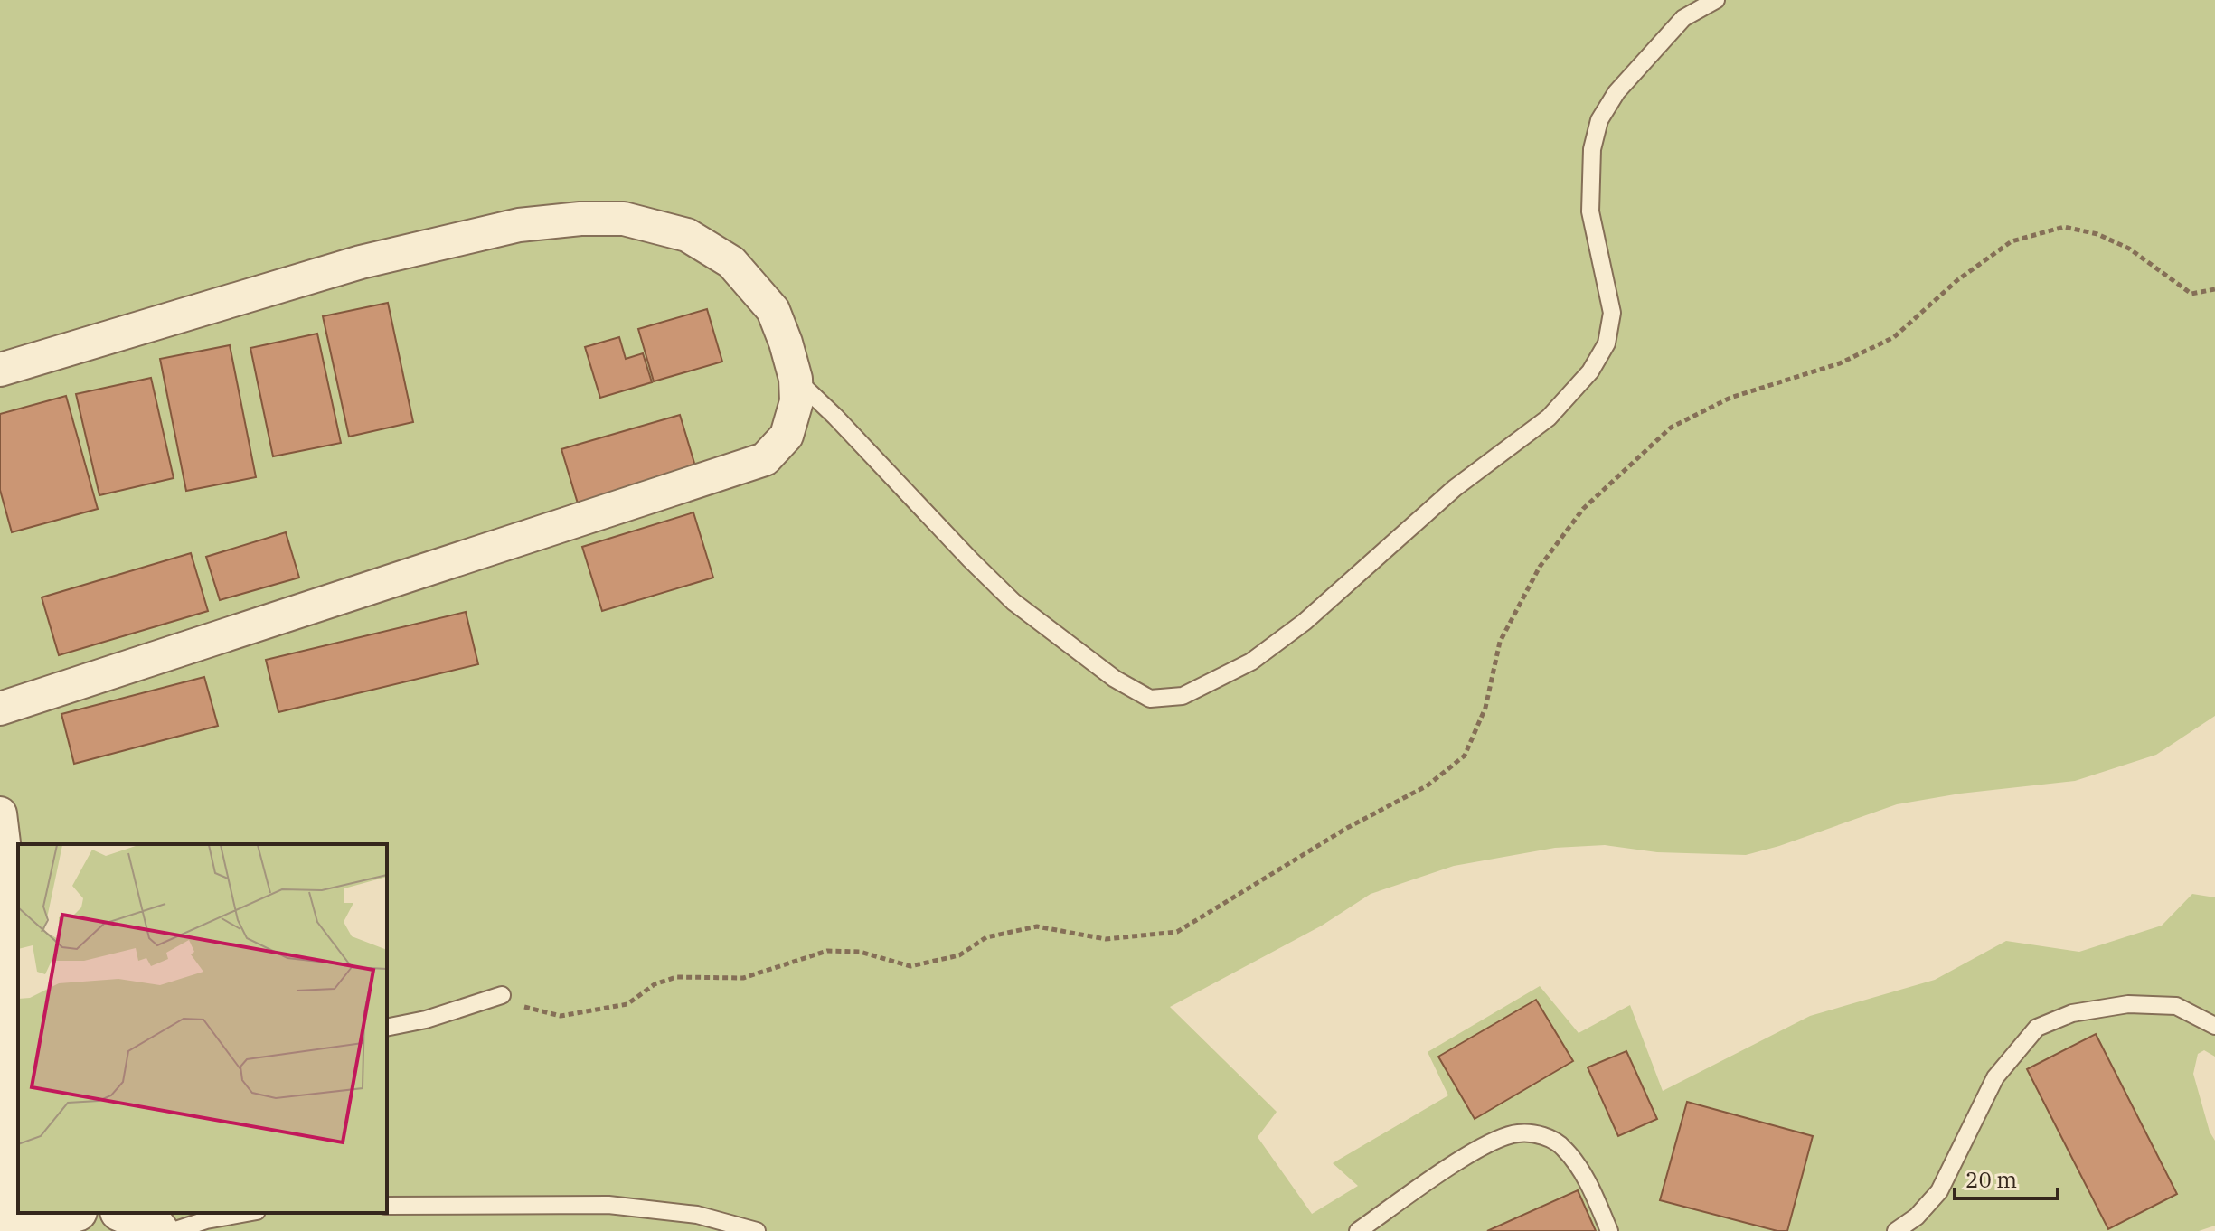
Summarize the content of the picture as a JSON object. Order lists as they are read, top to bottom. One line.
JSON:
{"scale_bar":"20 m"}
